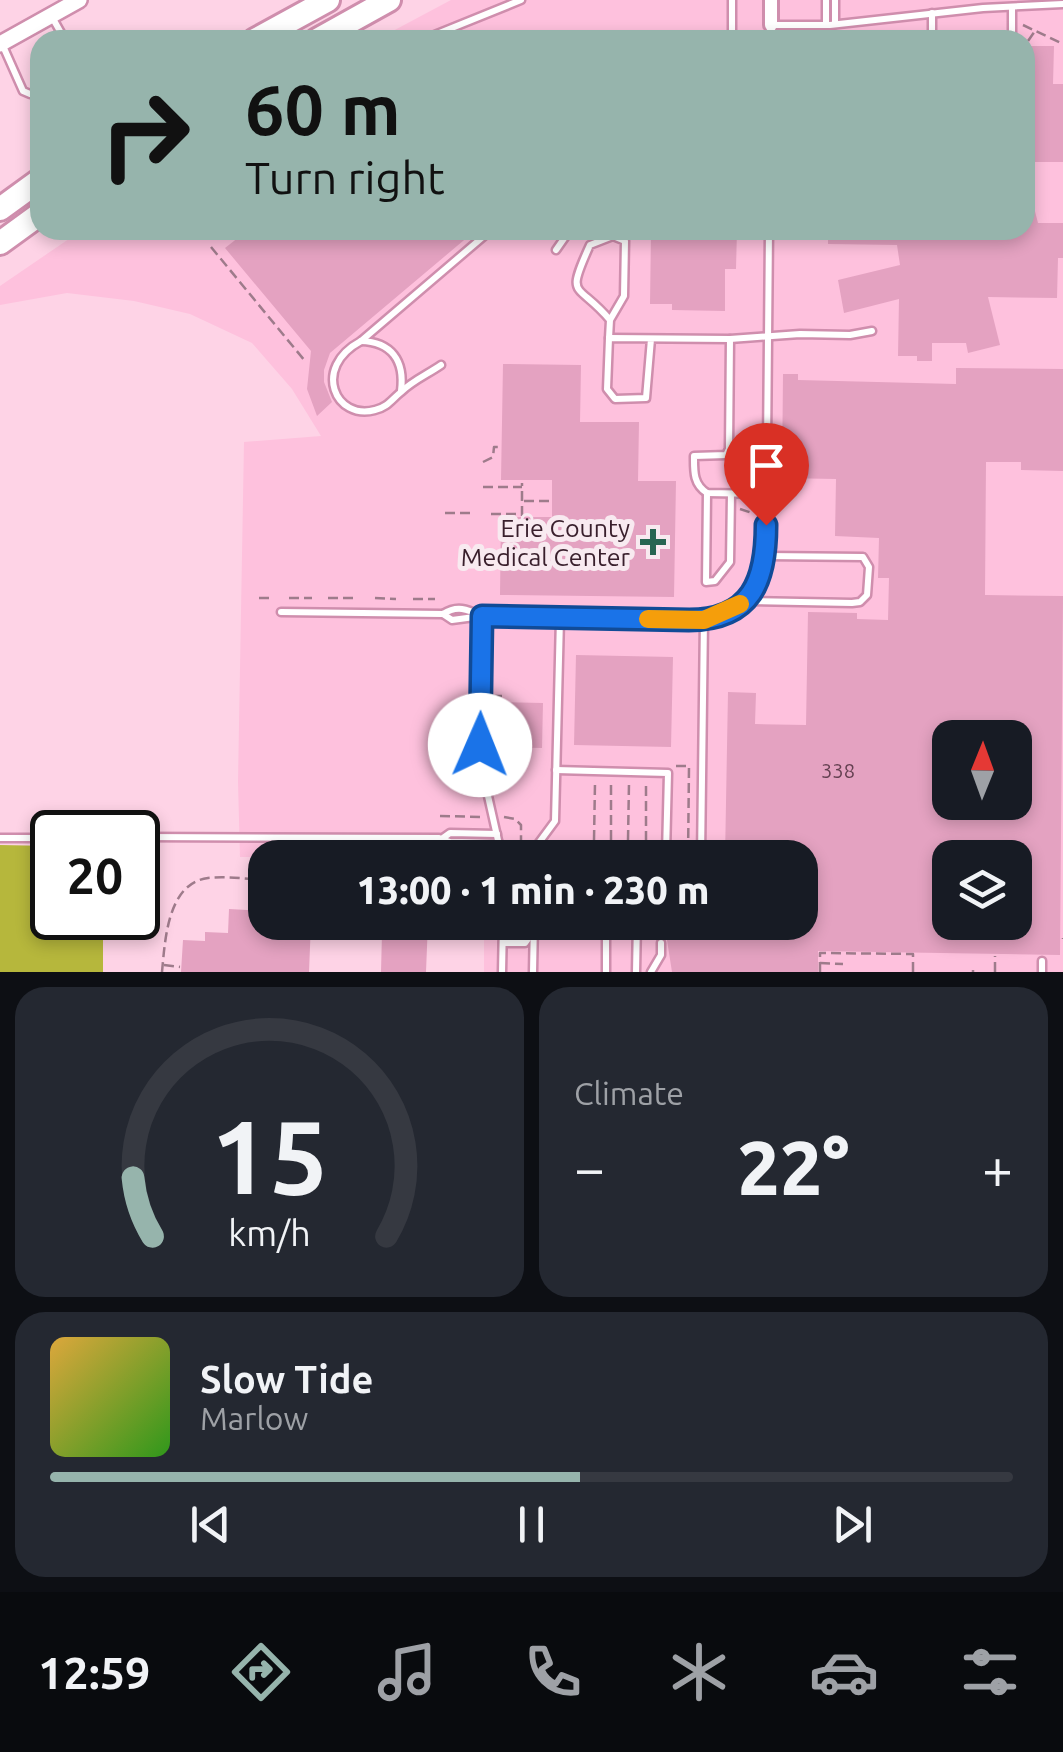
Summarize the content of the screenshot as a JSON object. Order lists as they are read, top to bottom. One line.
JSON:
{"places":{"health":["Erie County Medical Center"]},"house_numbers":["338"],"north":"top","page":{"turn":["60 m","Turn right"],"limit":"20","trip":"13:00 · 1 min · 230 m","tile":"Climate","heat":["−","22°","+"],"song":["Slow Tide","Marlow"],"tabs":"12:59","gauge":["15","km/h"]}}
